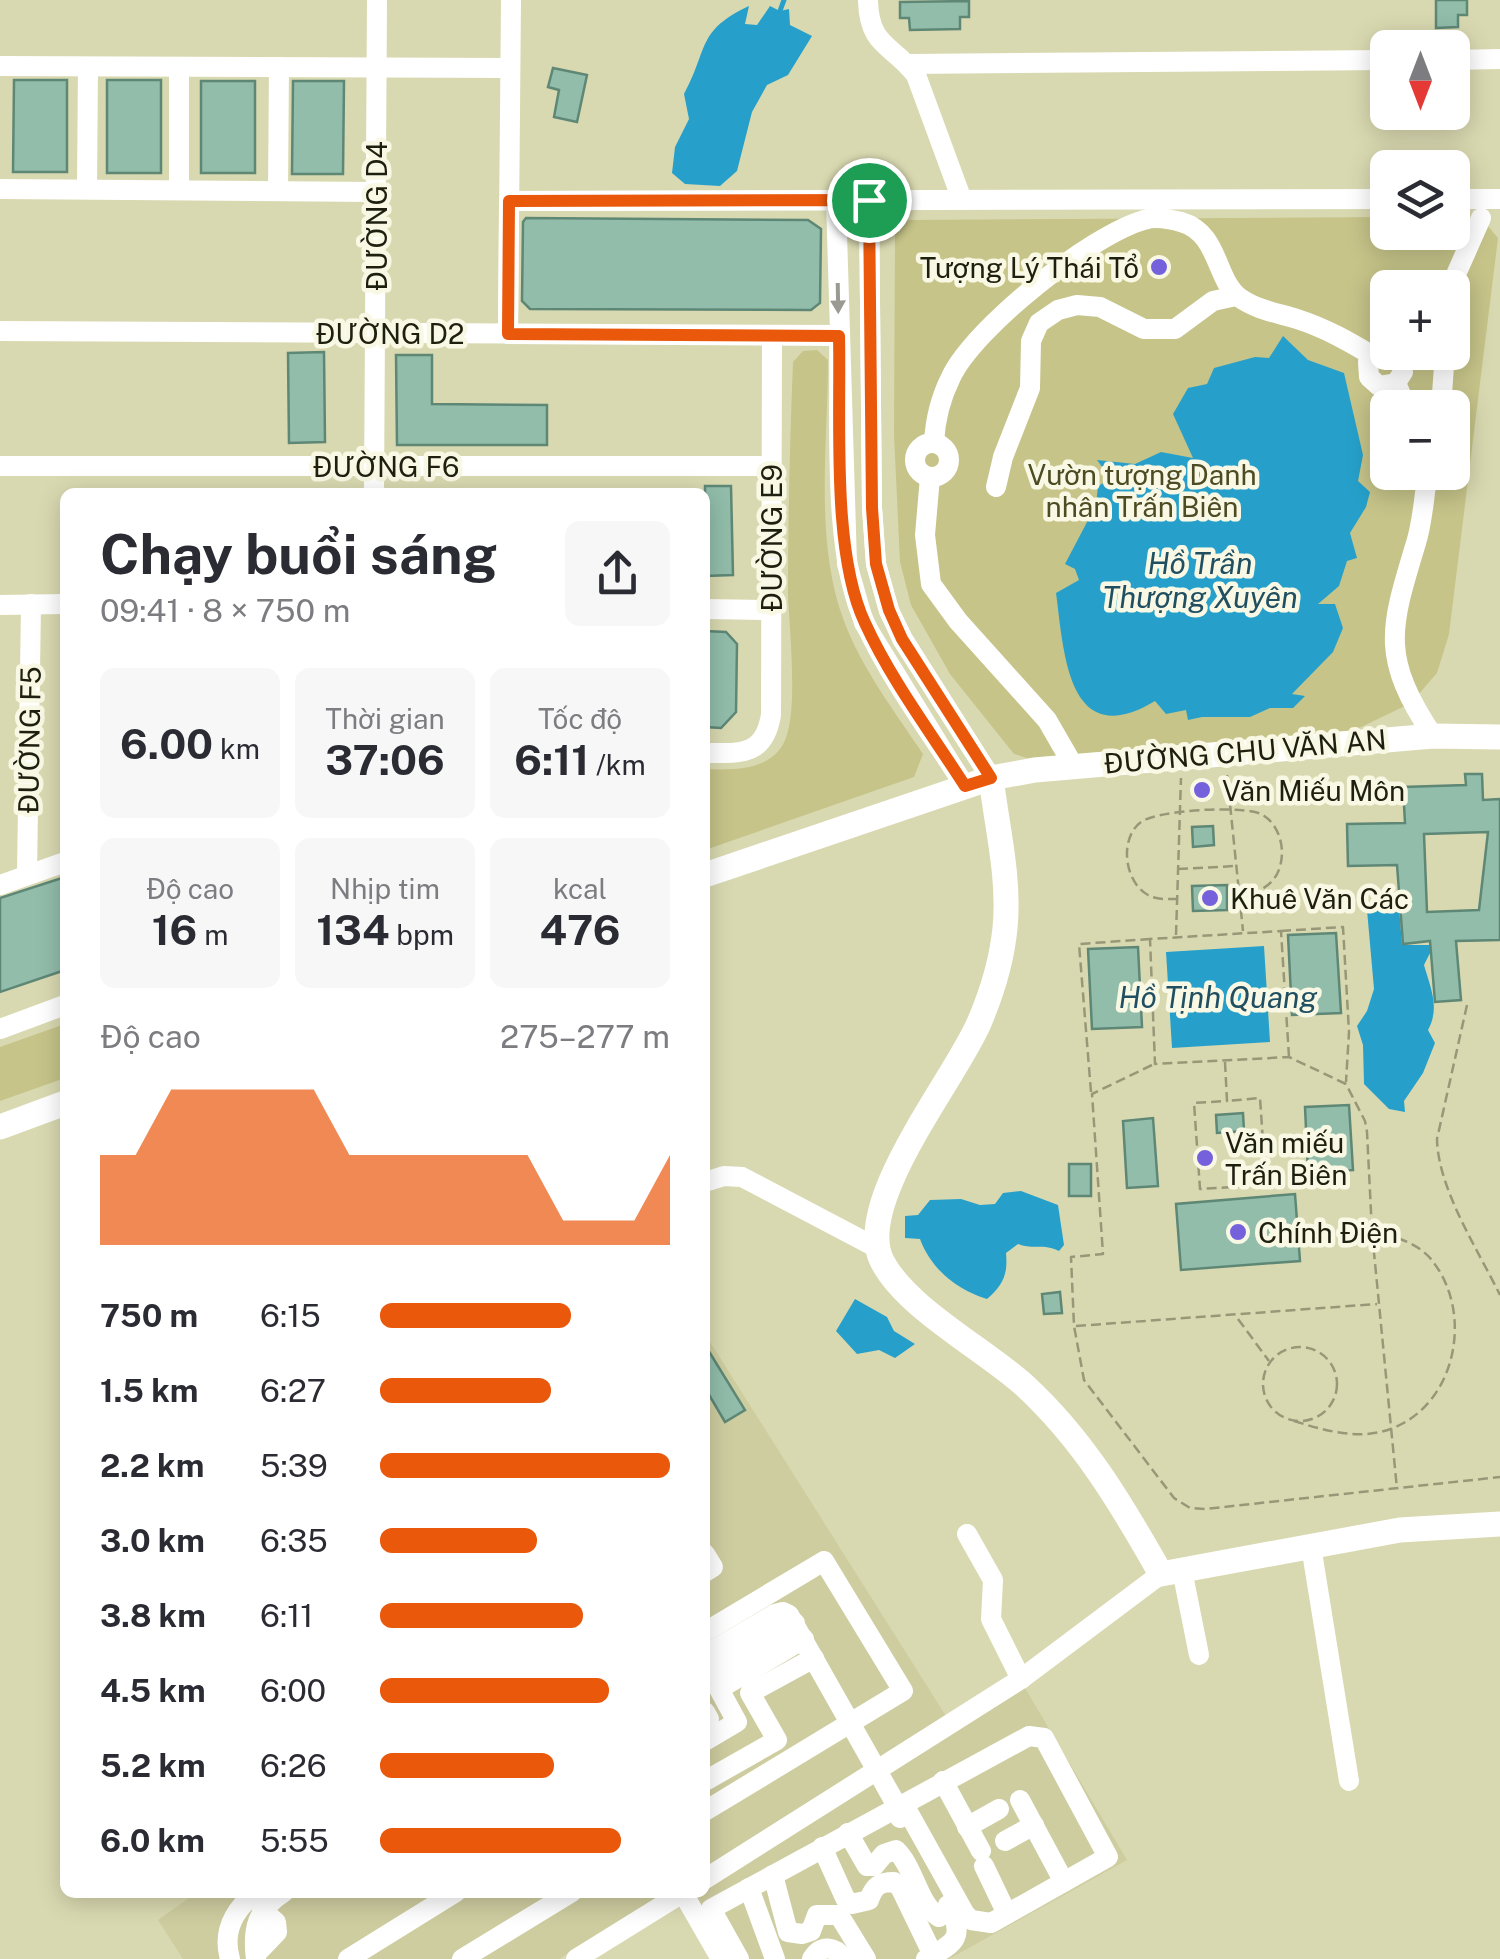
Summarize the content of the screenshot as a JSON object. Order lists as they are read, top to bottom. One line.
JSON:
{"streets":{"main road":["ĐƯỜNG CHU VĂN AN"],"street":["ĐƯỜNG D4","ĐƯỜNG D2","ĐƯỜNG F6","ĐƯỜNG E9","ĐƯỜNG F5"]},"crossings":[["ĐƯỜNG D4","ĐƯỜNG D2"],["ĐƯỜNG D4","ĐƯỜNG F6"],["ĐƯỜNG D2","ĐƯỜNG E9"],["ĐƯỜNG F6","ĐƯỜNG E9"]],"water":["Hồ Trần Thượng Xuyên","Hồ Tịnh Quang"],"parks":["Vườn tượng Danh nhân Trấn Biên"],"places":["Tượng Lý Thái Tổ","Văn Miếu Môn","Khuê Văn Các","Văn miếu Trấn Biên","Chính Điện"],"north":"bottom","page":{"map_buttons":["+","−"],"heading":["Chạy buổi sáng","09:41 · 8 × 750 m"],"stats":[["6.00 km"],["Thời gian","37:06"],["Tốc độ","6:11 /km"],["Độ cao","16 m"],["Nhịp tim","134 bpm"],["kcal","476"]],"chart":["Độ cao","275–277 m"],"list":[{"name":"750 m","note":"6:15"},{"name":"1.5 km","note":"6:27"},{"name":"2.2 km","note":"5:39"},{"name":"3.0 km","note":"6:35"},{"name":"3.8 km","note":"6:11"},{"name":"4.5 km","note":"6:00"},{"name":"5.2 km","note":"6:26"},{"name":"6.0 km","note":"5:55"}]}}
